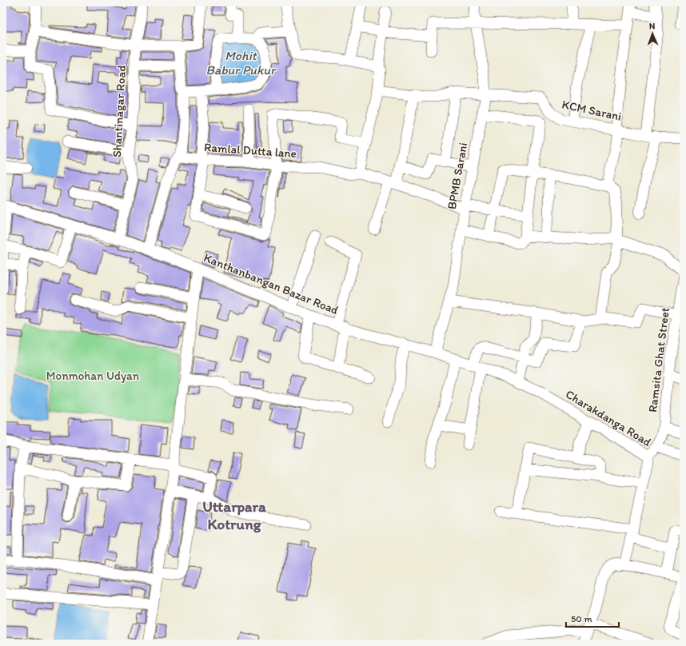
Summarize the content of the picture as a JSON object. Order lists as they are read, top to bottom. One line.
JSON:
{"streets":{"street":["KCM Sarani","Shantinagar Road","Ramlal Dutta lane","BPMB Sarani","Kanthanbangan Bazar Road","Ramsita Ghat Street","Charakdanga Road"]},"crossings":[["KCM Sarani","BPMB Sarani"],["Shantinagar Road","Kanthanbangan Bazar Road"],["BPMB Sarani","Kanthanbangan Bazar Road"],["BPMB Sarani","Charakdanga Road"],["Kanthanbangan Bazar Road","Charakdanga Road"],["Ramsita Ghat Street","Charakdanga Road"]],"districts":["Uttarpara Kotrung"],"water":["Mohit Babur Pukur"],"parks":["Monmohan Udyan"],"scale_bar":"50 m","north":"top"}
